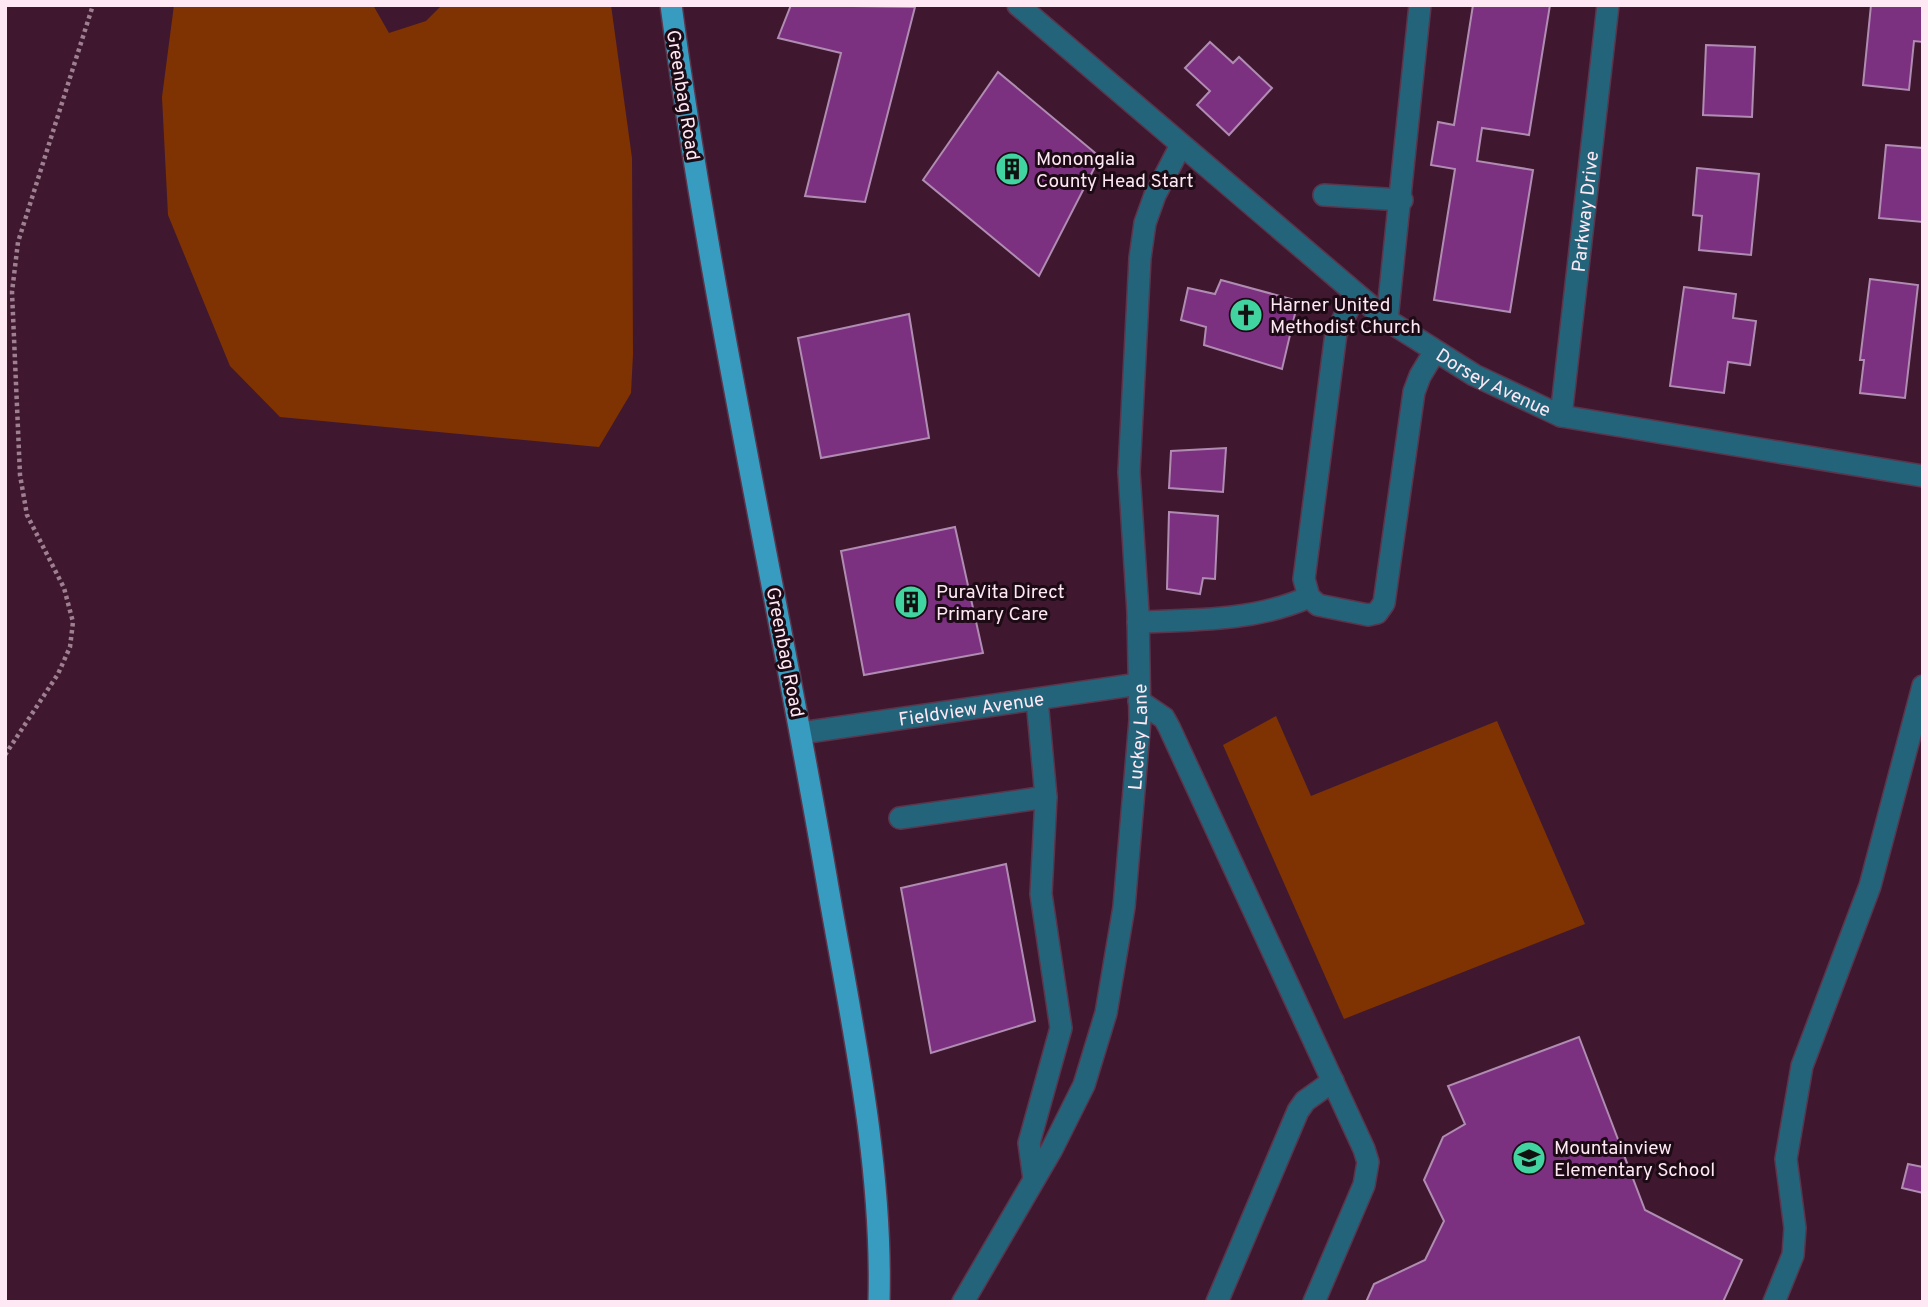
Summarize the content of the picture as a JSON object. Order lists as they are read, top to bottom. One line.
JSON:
{"streets":{"main road":["Greenbag Road"],"street":["Parkway Drive","Dorsey Avenue","Fieldview Avenue","Luckey Lane"]},"crossings":[["Greenbag Road","Fieldview Avenue"],["Parkway Drive","Dorsey Avenue"],["Dorsey Avenue","Luckey Lane"],["Fieldview Avenue","Luckey Lane"]],"places":{"building":["Monongalia County Head Start","PuraVita Direct Primary Care"],"church":["Harner United Methodist Church"],"school or university":["Mountainview Elementary School"]}}
